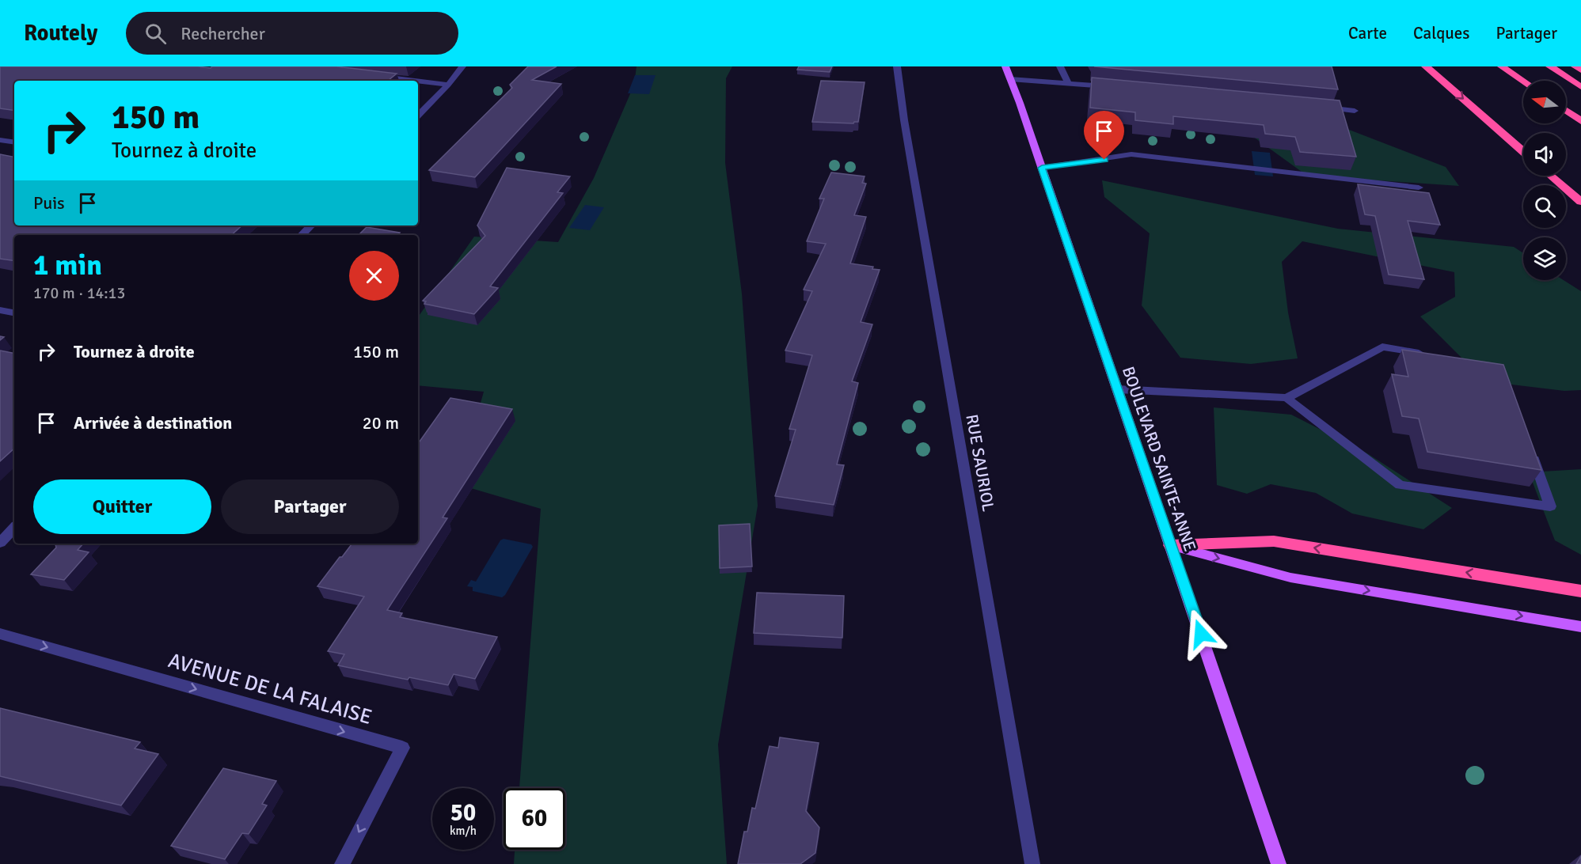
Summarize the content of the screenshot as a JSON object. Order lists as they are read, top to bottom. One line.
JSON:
{"streets":{"main road":["BOULEVARD SAINTE-ANNE"],"street":["RUE SAURIOL","AVENUE DE LA FALAISE"]},"north":"left","page":{"header":"Routely","search":"Rechercher","nav":["Carte","Calques","Partager"],"turn":["150 m","Tournez à droite"],"then":"Puis","heading":["1 min","170 m · 14:13"],"list":[{"name":"Tournez à droite","value":"150 m"},{"name":"Arrivée à destination","value":"20 m"}],"buttons":["Quitter","Partager"],"speed":"50 km/h","limit":"60"}}
